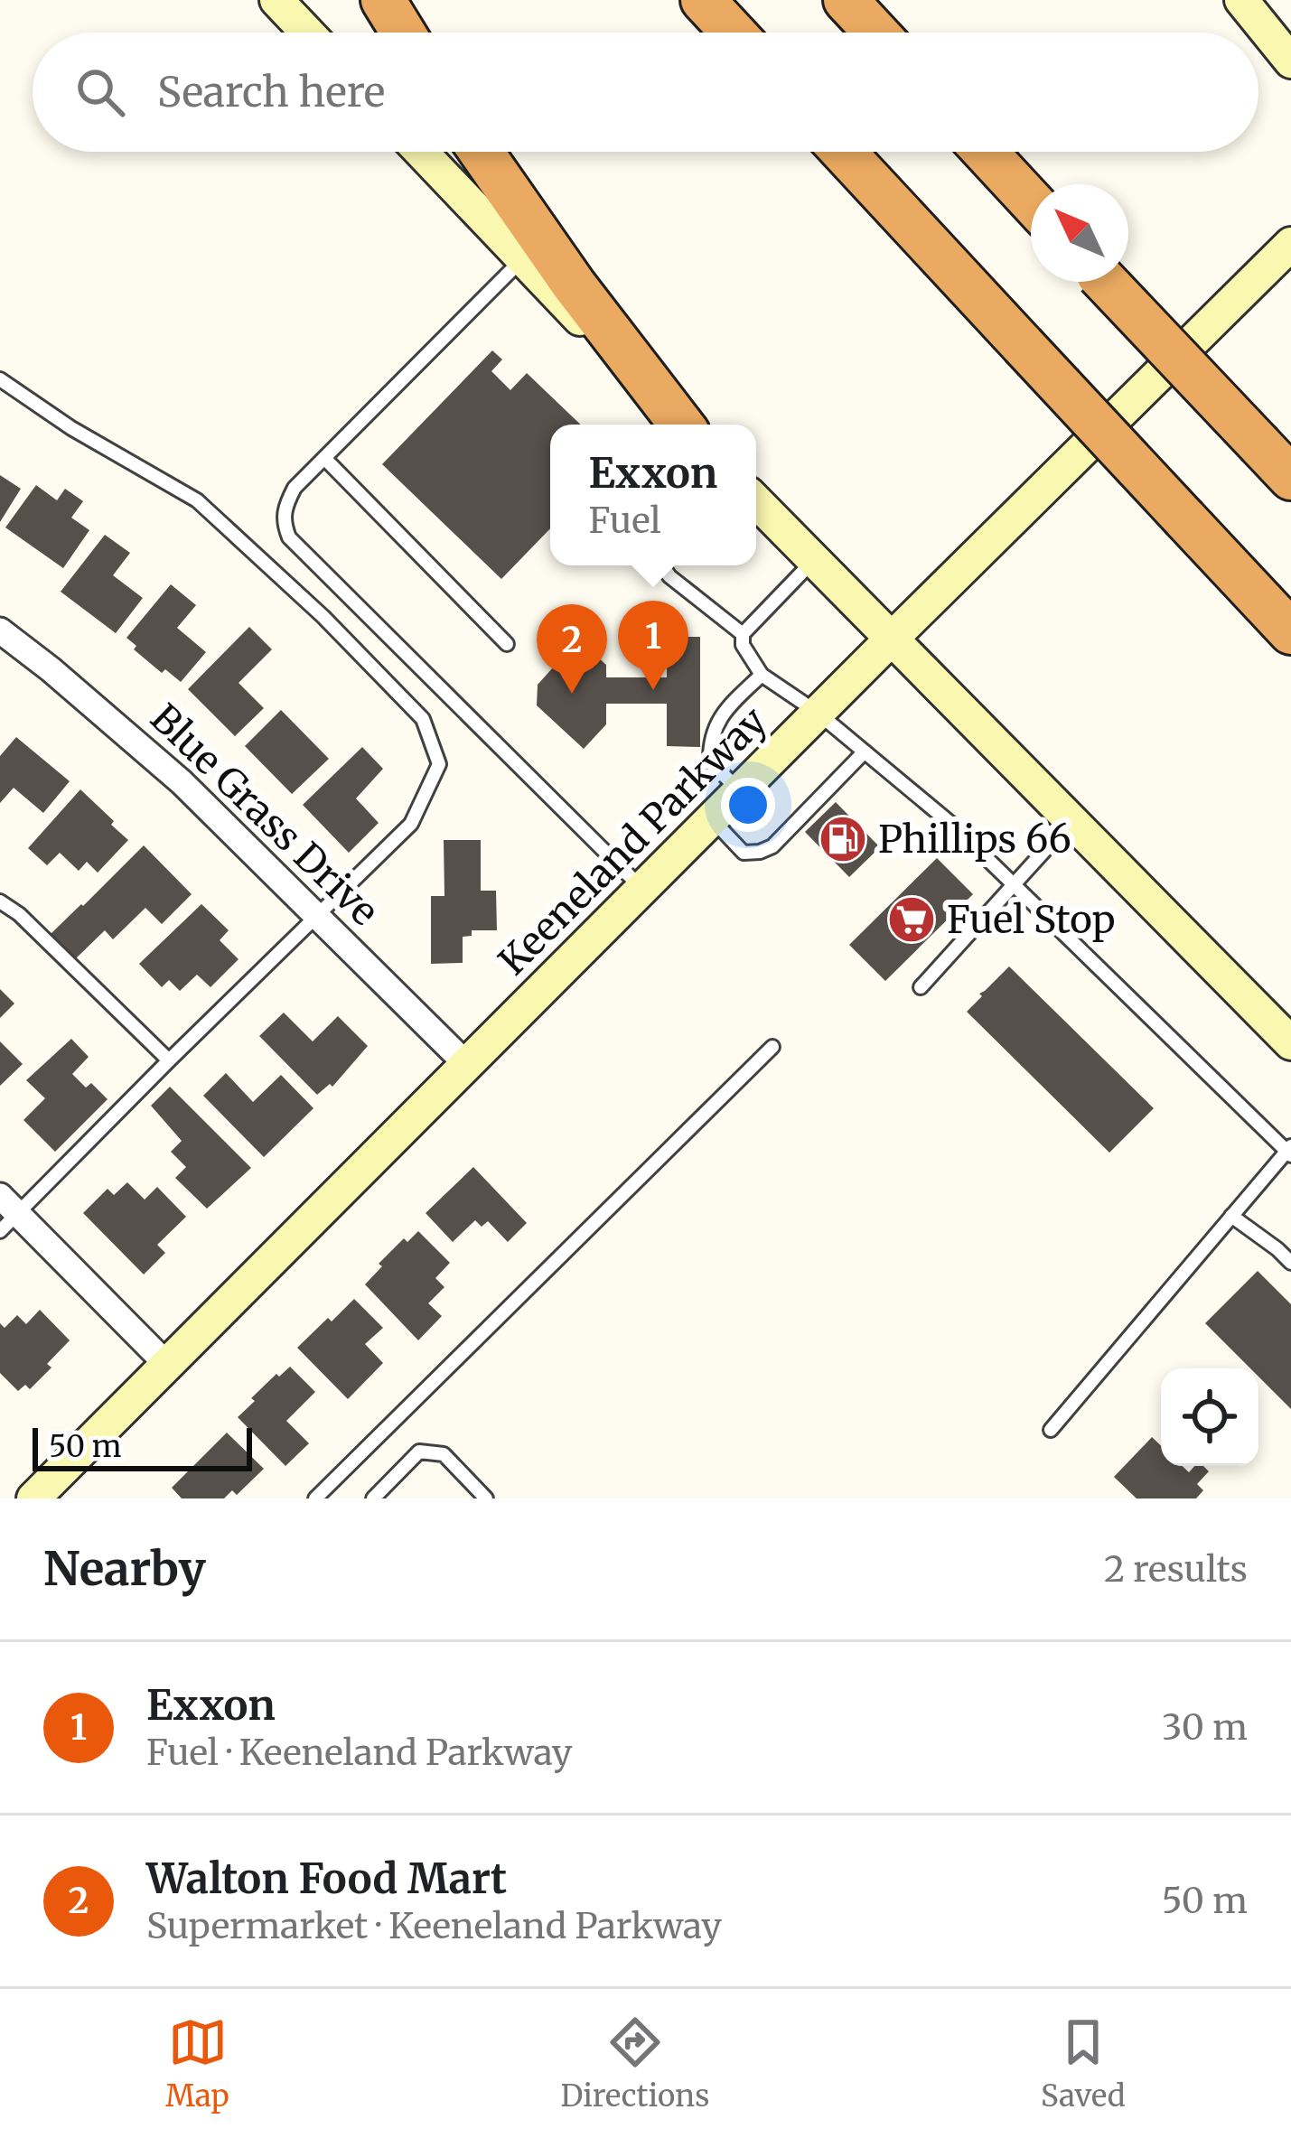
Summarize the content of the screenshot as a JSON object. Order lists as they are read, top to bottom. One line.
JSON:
{"streets":{"street":["Blue Grass Drive","Keeneland Parkway"]},"crossings":[["Blue Grass Drive","Keeneland Parkway"]],"places":{"fuel station":["Phillips 66"],"supermarket":["Fuel Stop"]},"scale_bar":"50 m","north":"top left","page":{"search":"Search here","popup":["Exxon","Fuel"],"pins":["1","2"],"scale":"50 m","heading":["Nearby","2 results"],"list":[{"mark":"1","name":"Exxon","note":"Fuel · Keeneland Parkway","value":"30 m"},{"mark":"2","name":"Walton Food Mart","note":"Supermarket · Keeneland Parkway","value":"50 m"}],"nav":["Map","Directions","Saved"]}}
